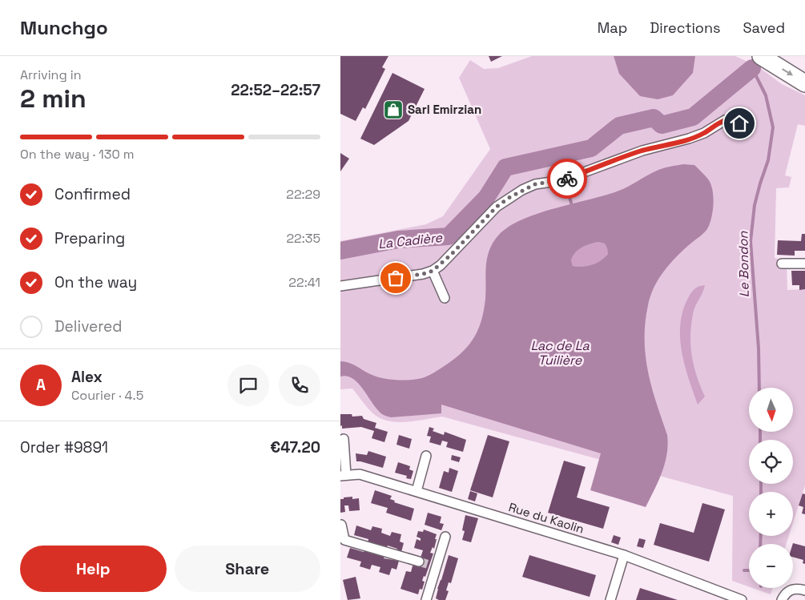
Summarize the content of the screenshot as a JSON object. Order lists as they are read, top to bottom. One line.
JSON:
{"streets":{"street":["Rue du Kaolin"]},"water":["La Cadière","Le Bondon","Lac de La Tuilière"],"places":{"shop":["Sarl Emirzian"]},"north":"bottom","page":{"header":"Munchgo","nav":["Map","Directions","Saved"],"heading":["2 min","Arriving in","22:52–22:57"],"panel":["Alex","Courier · 4.5","Order #9891","€47.20"],"bar":"On the way · 130 m","list":[["Confirmed","22:29"],["Preparing","22:35"],["On the way","22:41"],"Delivered"],"round":"A","map_buttons":["+","−"],"buttons":["Help","Share"]}}
